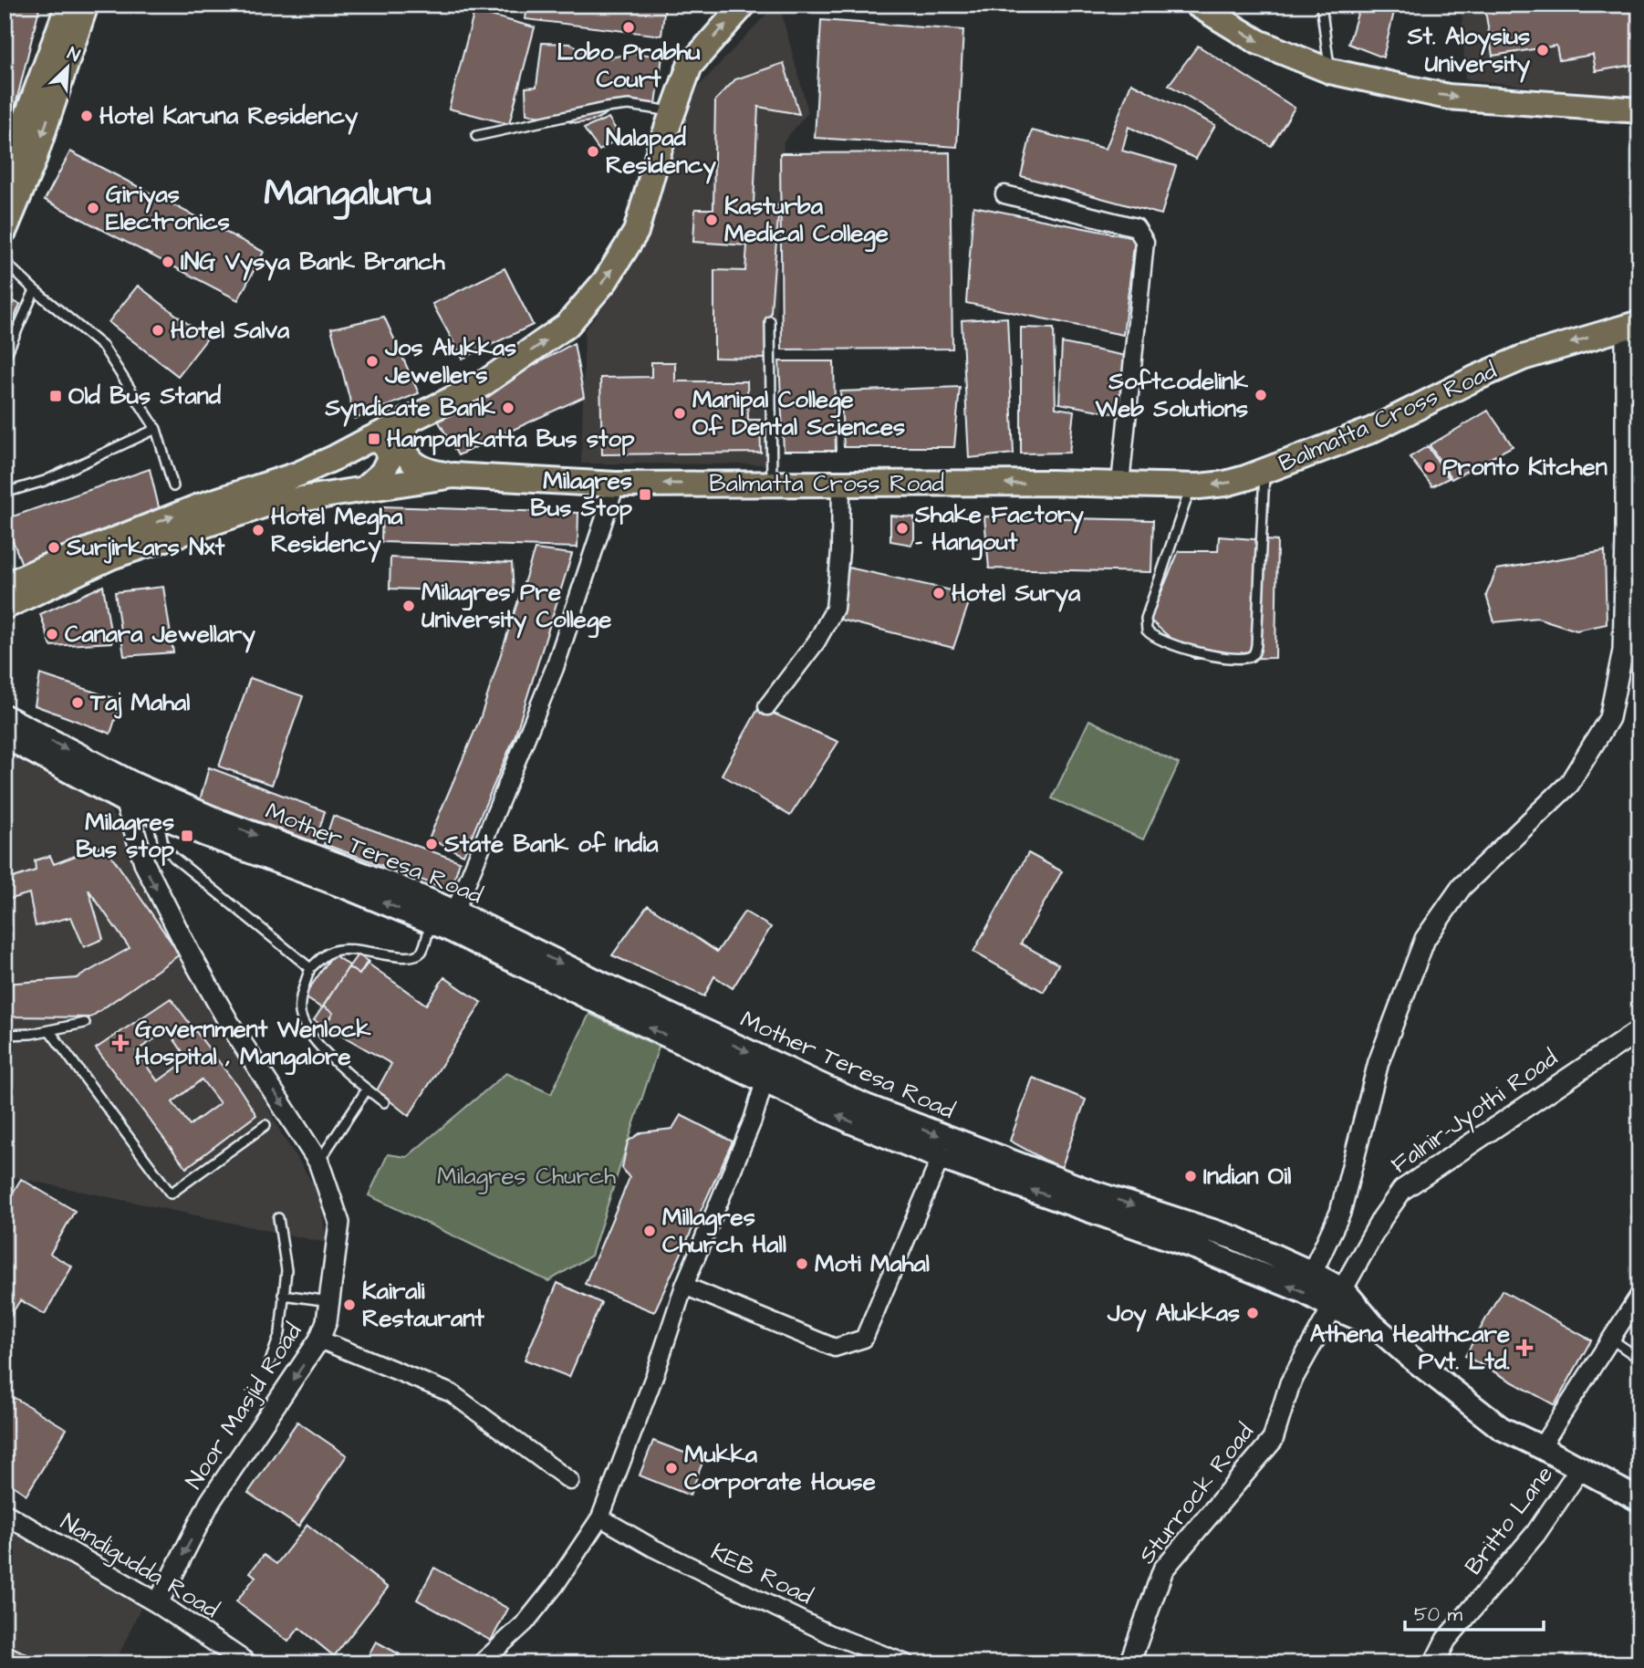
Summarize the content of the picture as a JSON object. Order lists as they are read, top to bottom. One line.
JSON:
{"streets":{"main road":["Balmatta Cross Road","Mother Teresa Road"],"street":["Falnir-Jyothi Road","Noor Masjid Road","Sturrock Road","Britto Lane","Nandigudda Road","KEB Road"]},"crossings":[["Mother Teresa Road","Falnir-Jyothi Road"],["Mother Teresa Road","Noor Masjid Road"],["Mother Teresa Road","Sturrock Road"],["Mother Teresa Road","Britto Lane"],["Falnir-Jyothi Road","Sturrock Road"],["Noor Masjid Road","Nandigudda Road"]],"one_way":["Balmatta Cross Road","Noor Masjid Road"],"districts":["Mangaluru"],"parks":["Milagres Church"],"places":{"other":["Lobo Prabhu Court","St. Aloysius University","Hotel Karuna Residency","Nalapad Residency","Giriyas Electronics","Kasturba Medical College","ING Vysya Bank Branch","Hotel Salva","Jos Alukkas Jewellers","Softcodelink Web Solutions","Syndicate Bank","Manipal College Of Dental Sciences","Pronto Kitchen","Shake Factory - Hangout","Hotel Megha Residency","Surjirkars Nxt","Hotel Surya","Milagres Pre University College","Canara Jewellary","Taj Mahal","State Bank of India","Indian Oil","Millagres Church Hall","Moti Mahal","Kairali Restaurant","Joy Alukkas","Mukka Corporate House"],"transit":["Old Bus Stand","Hampankatta Bus stop","Milagres Bus Stop","Milagres Bus stop"],"health":["Government Wenlock Hospital , Mangalore","Athena Healthcare Pvt. Ltd."]},"scale_bar":"50 m","north":"top right"}
